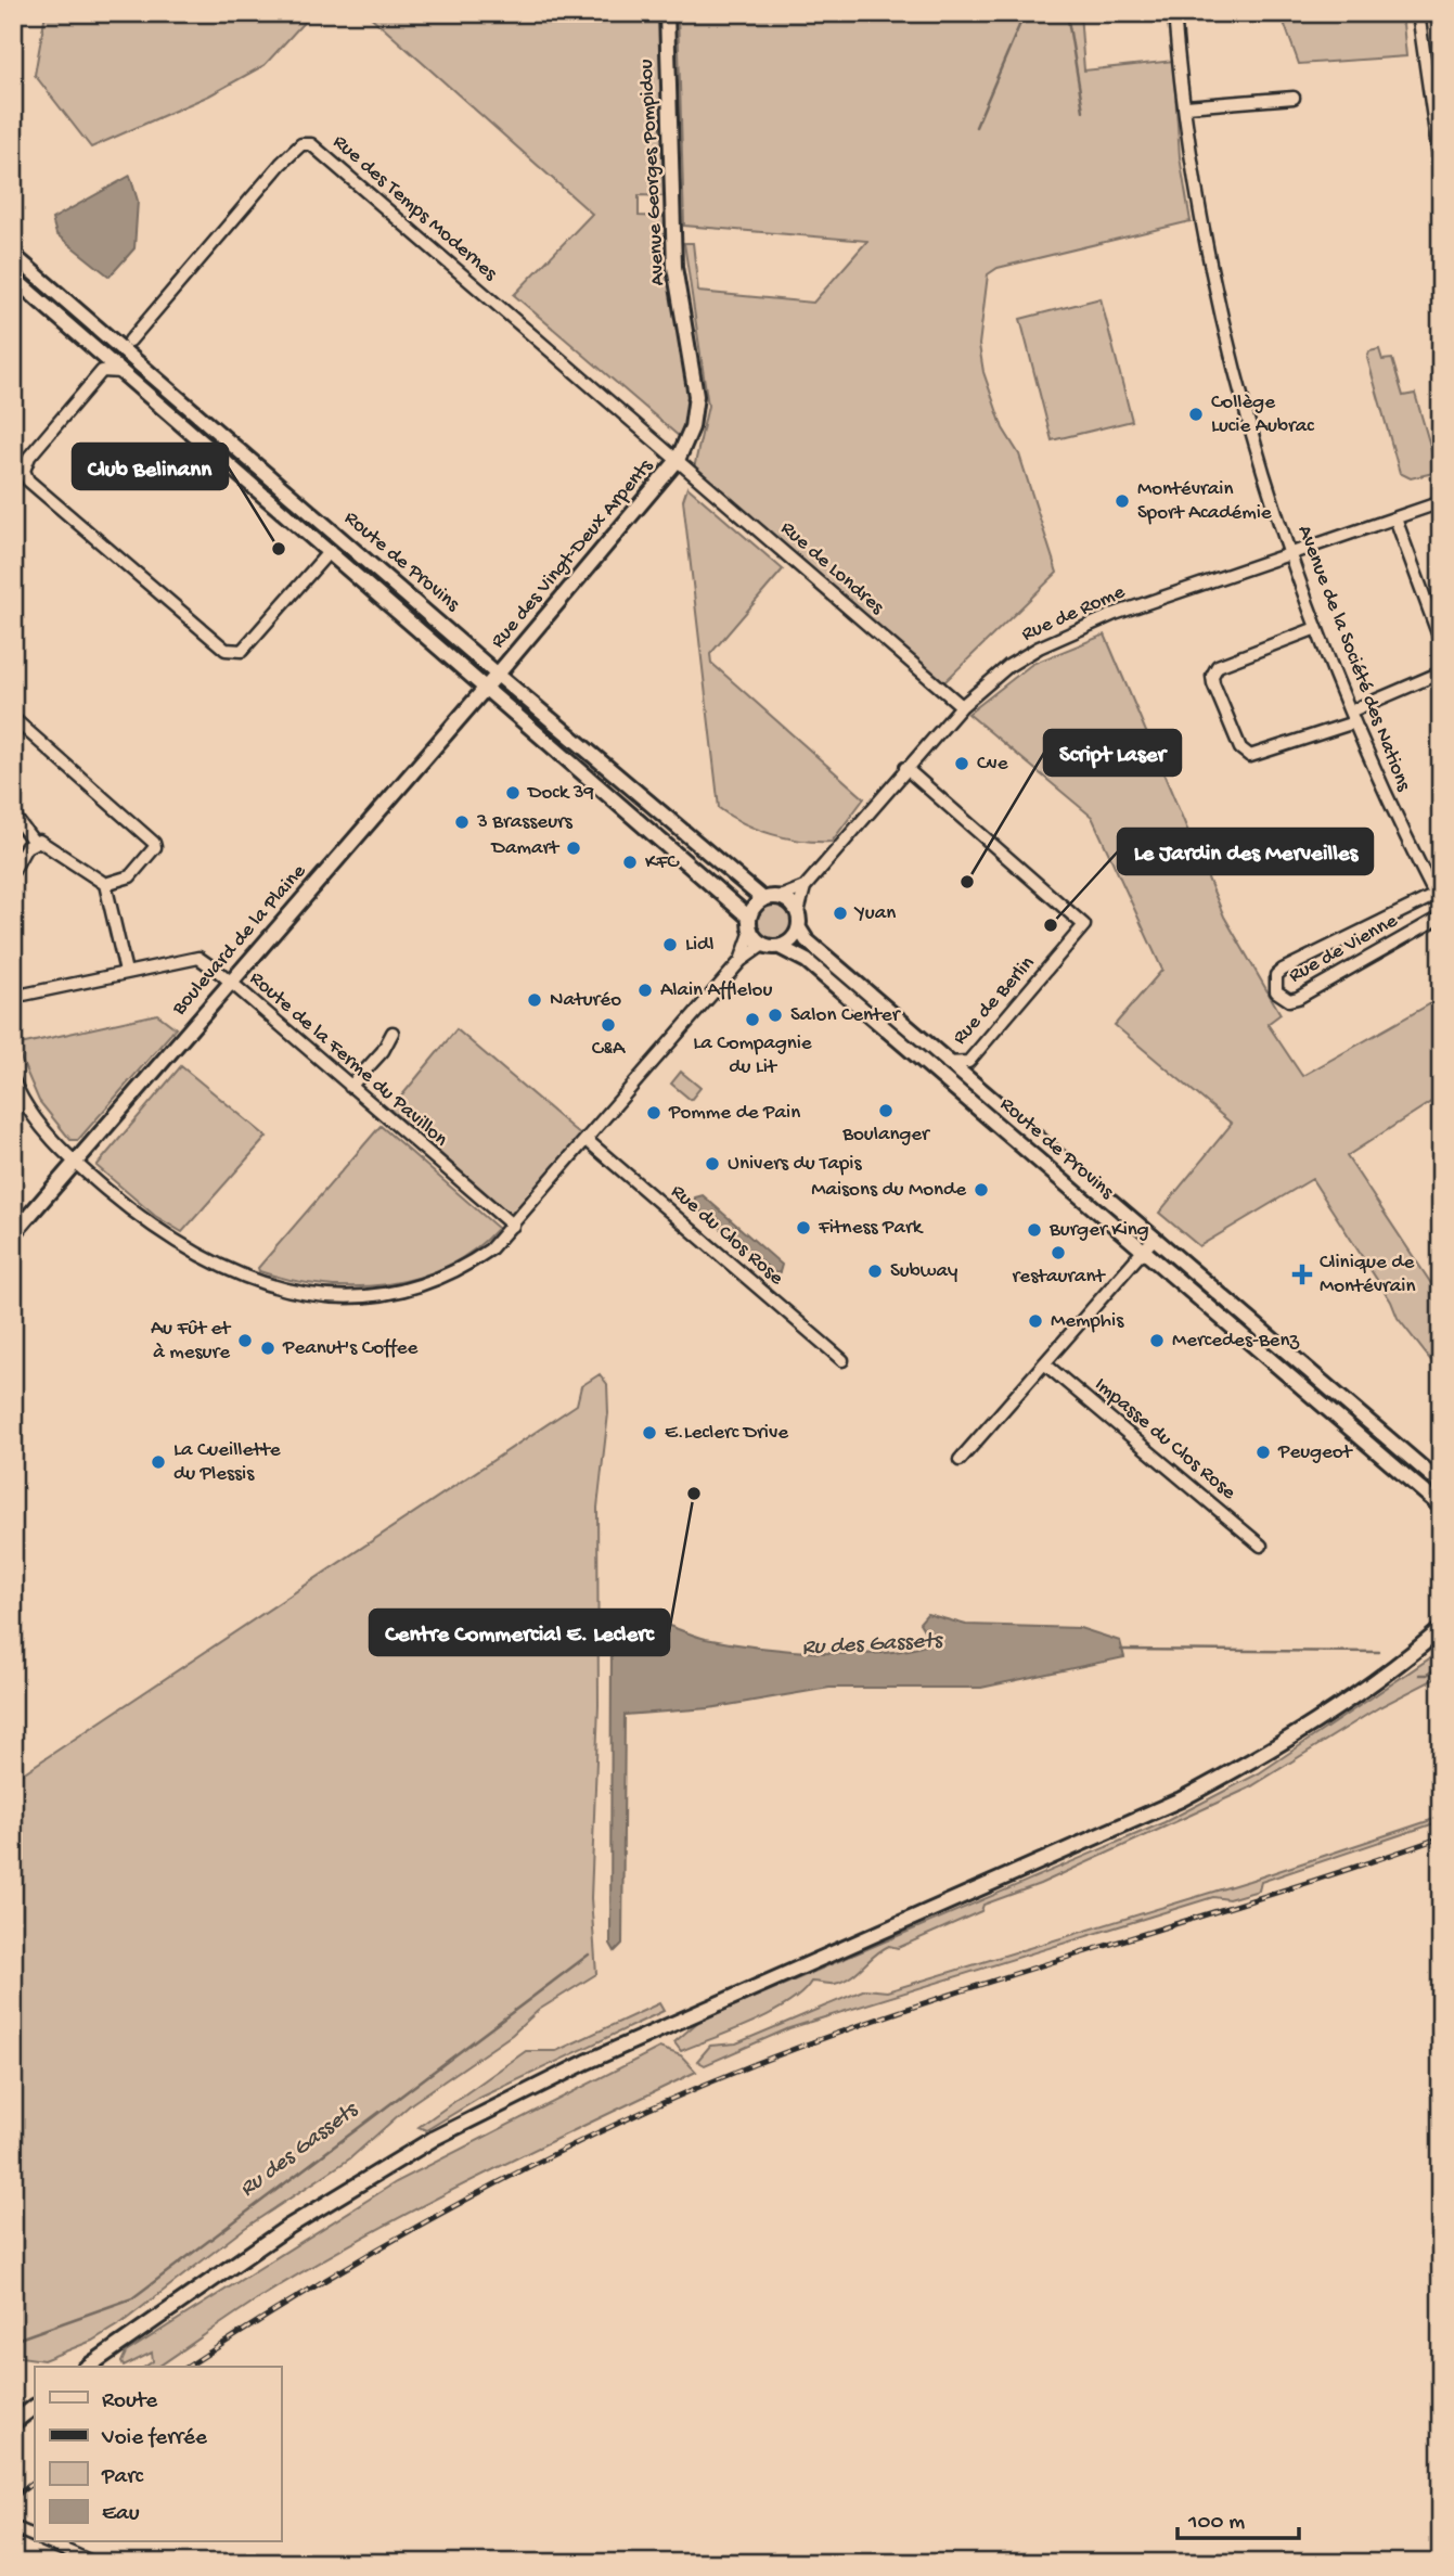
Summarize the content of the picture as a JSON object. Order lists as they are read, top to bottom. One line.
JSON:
{"streets":{"main road":["Avenue Georges Pompidou","Rue des Vingt-Deux Arpents","Route de Provins","Boulevard de la Plaine"],"street":["Rue des Temps Modernes","Rue de Londres","Rue de Rome","Avenue de la Société des Nations","Rue de Vienne","Rue de Berlin","Route de la Ferme du Pavillon","Rue du Clos Rose","Impasse du Clos Rose"]},"crossings":[["Avenue Georges Pompidou","Rue des Temps Modernes"],["Avenue Georges Pompidou","Rue des Vingt-Deux Arpents"],["Avenue Georges Pompidou","Rue de Londres"],["Rue des Temps Modernes","Rue des Vingt-Deux Arpents"],["Rue des Temps Modernes","Rue de Londres"],["Rue des Vingt-Deux Arpents","Route de Provins"],["Rue des Vingt-Deux Arpents","Rue de Londres"],["Rue des Vingt-Deux Arpents","Boulevard de la Plaine"],["Route de Provins","Boulevard de la Plaine"],["Route de Provins","Rue de Berlin"],["Rue de Londres","Rue de Rome"],["Rue de Rome","Avenue de la Société des Nations"],["Rue de Rome","Rue de Berlin"],["Avenue de la Société des Nations","Rue de Vienne"],["Boulevard de la Plaine","Route de la Ferme du Pavillon"]],"water":["Ru des Gassets"],"places":{"other":["Collège Lucie Aubrac","Montévrain Sport Académie","Club Belinann","Cve","Dock 39","3 Brasseurs","Damart","KFC","Script Laser","Yuan","Le Jardin des Merveilles","Lidl","Alain Afflelou","Naturéo","Salon Center","La Compagnie du Lit","C&A","Boulanger","Pomme de Pain","Univers du Tapis","Maisons du Monde","Fitness Park","Burger King","restaurant","Subway","Memphis","Au Fût et à mesure","Mercedes-Benz","Peanut's Coffee","E.Leclerc Drive","Peugeot","La Cueillette du Plessis","Centre Commercial E. Leclerc"],"health":["Clinique de Montévrain"]},"legend":["Route","Voie ferrée","Parc","Eau"],"scale_bar":"100 m"}
